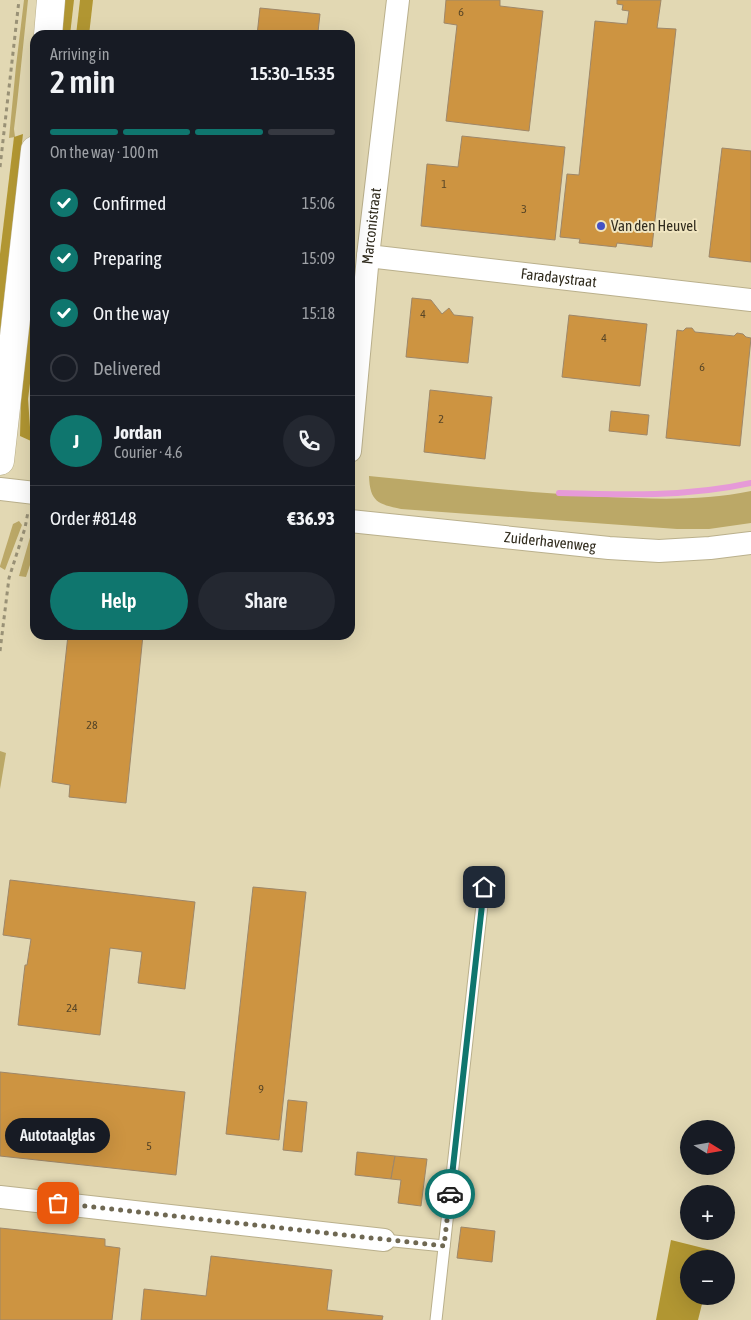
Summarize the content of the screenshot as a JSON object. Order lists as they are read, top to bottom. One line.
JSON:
{"streets":{"street":["Marconistraat","Faradaystraat","Zuiderhavenweg"]},"crossings":[["Marconistraat","Faradaystraat"]],"places":["Van den Heuvel","Autotaalglas"],"house_numbers":["6","1","3","4","4","6","2","28","24","9","5"],"north":"right","page":{"heading":["2 min","Arriving in","15:30–15:35"],"panel":["Jordan","Courier · 4.6","Order #8148","€36.93"],"bar":"On the way · 100 m","list":[["Confirmed","15:06"],["Preparing","15:09"],["On the way","15:18"],"Delivered"],"round":"J","buttons":["Help","Share"],"bubble":"Autotaalglas","map_buttons":["+","−"]}}
